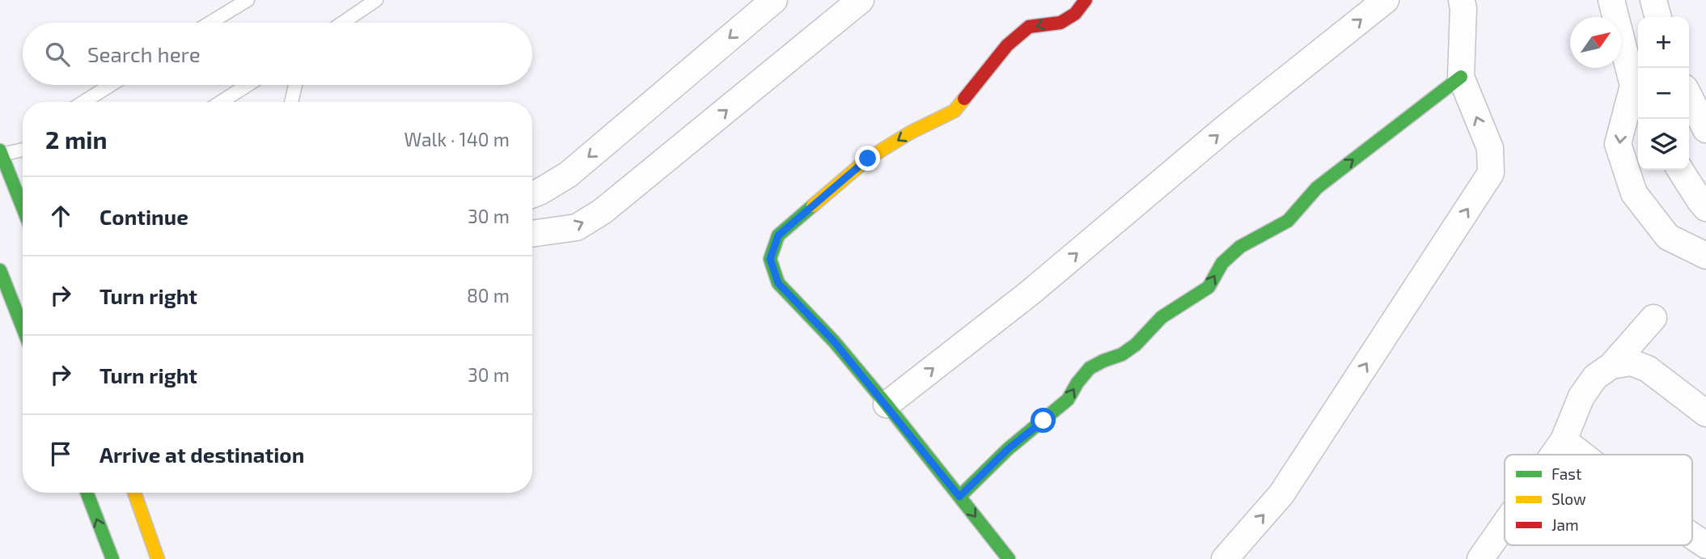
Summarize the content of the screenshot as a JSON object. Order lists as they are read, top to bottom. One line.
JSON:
{"legend":["Fast","Slow","Jam"],"north":"top right","page":{"map_buttons":["+","−"],"search":"Search here","heading":["2 min","Walk · 140 m"],"list":[["Continue","30 m"],["Turn right","80 m"],["Turn right","30 m"],"Arrive at destination"]}}
